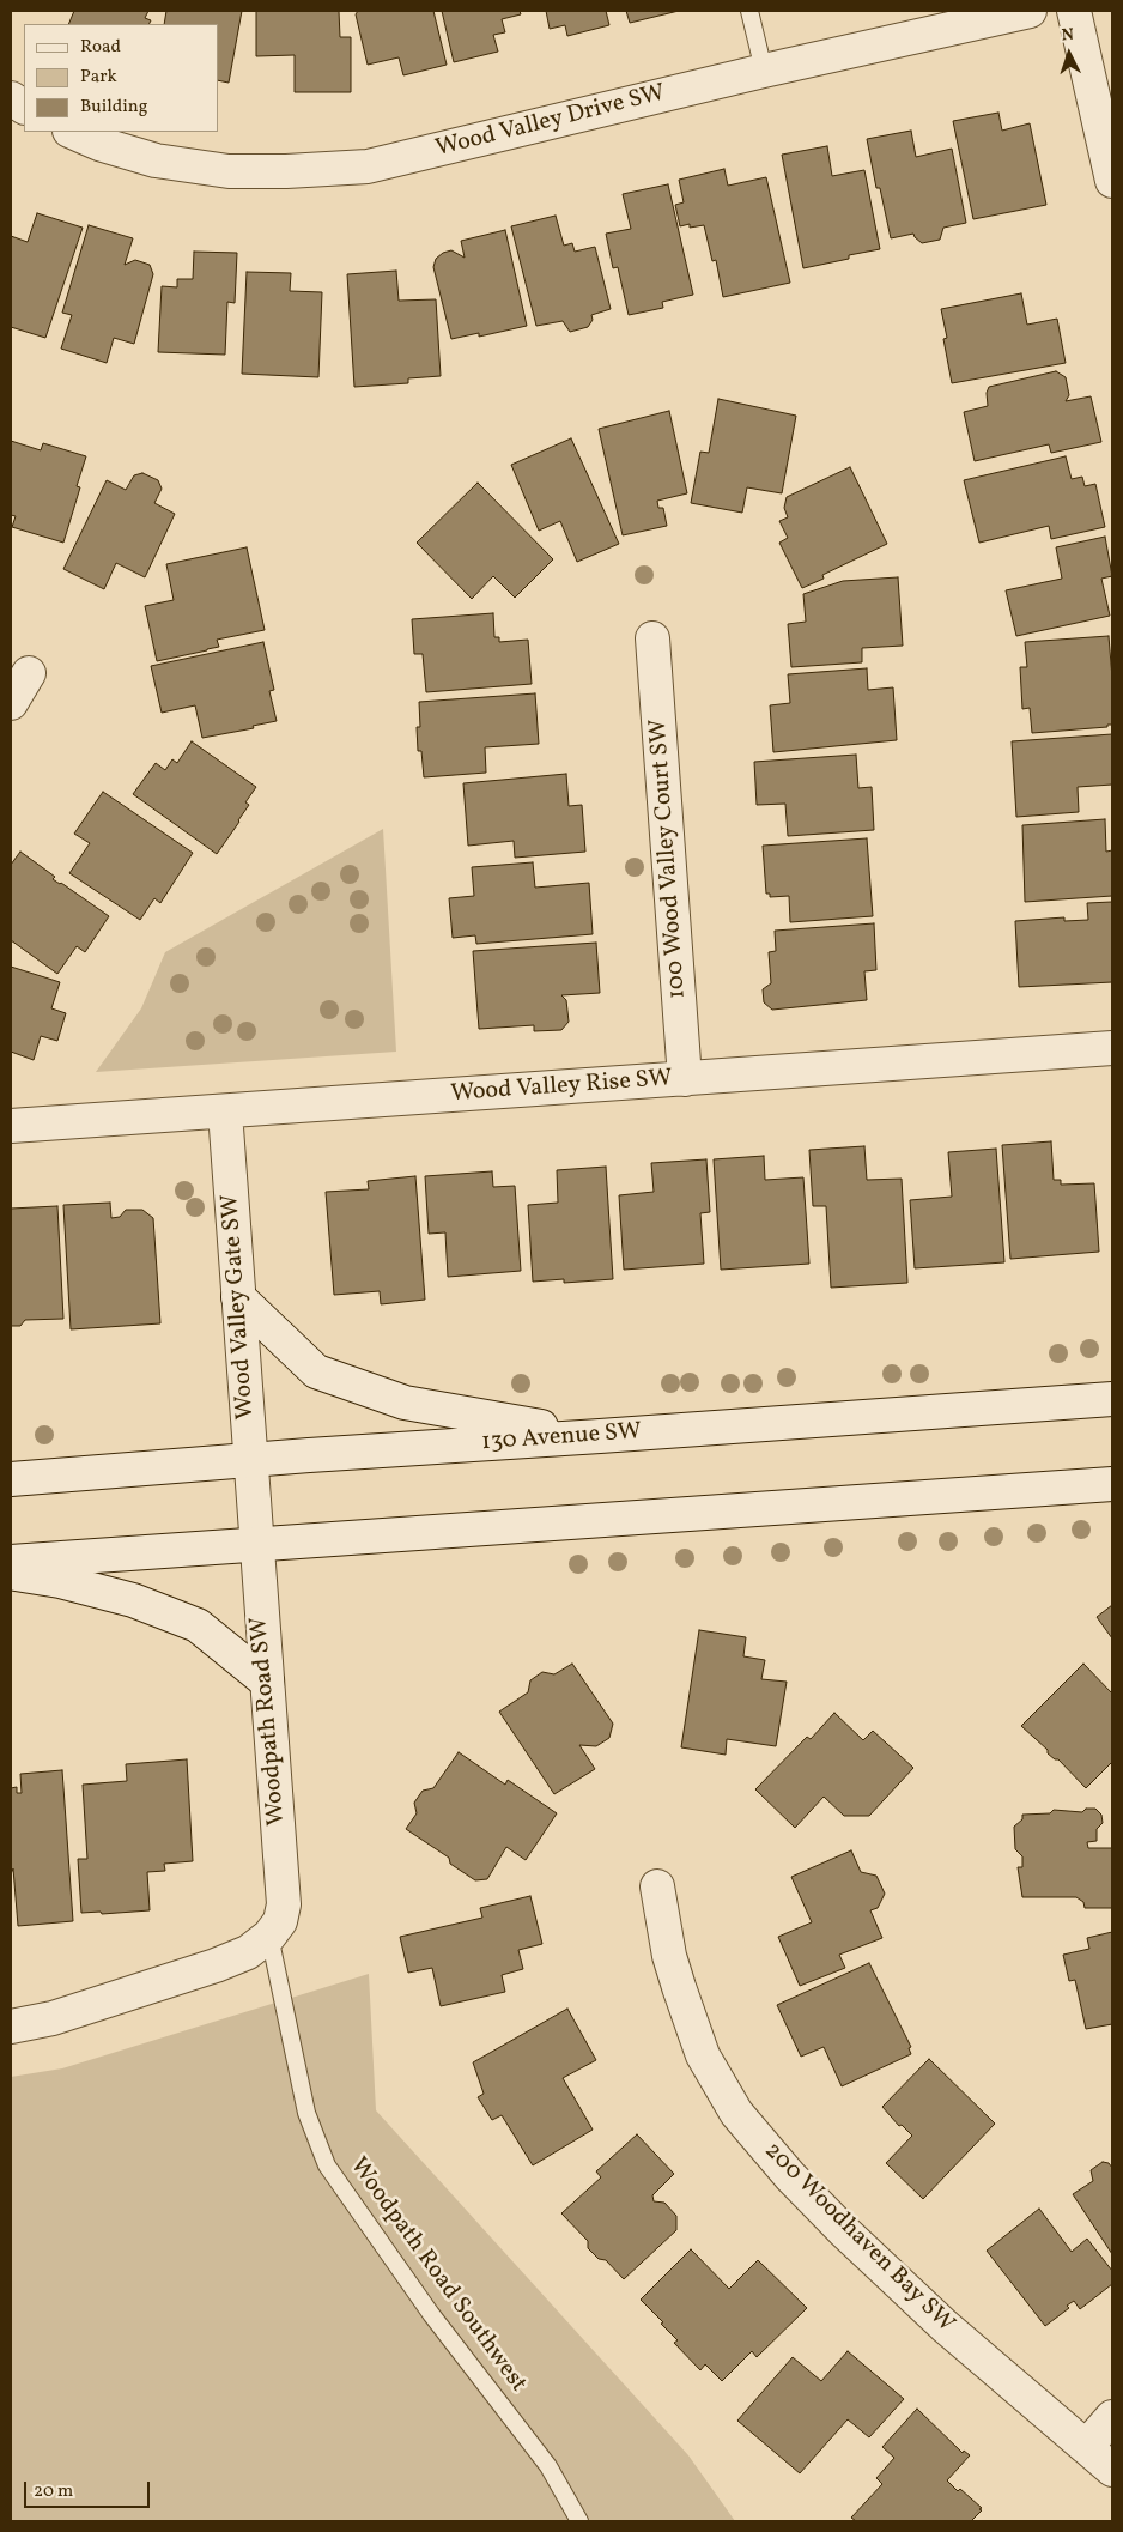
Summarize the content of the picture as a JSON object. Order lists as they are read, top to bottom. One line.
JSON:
{"streets":{"street":["Wood Valley Drive SW","100 Wood Valley Court SW","Wood Valley Rise SW","Wood Valley Gate SW","130 Avenue SW","Woodpath Road SW","200 Woodhaven Bay SW"],"lane":["Woodpath Road Southwest"]},"crossings":[["100 Wood Valley Court SW","Wood Valley Rise SW"],["Wood Valley Rise SW","Wood Valley Gate SW"],["Wood Valley Gate SW","130 Avenue SW"],["Wood Valley Gate SW","Woodpath Road SW"],["Woodpath Road SW","Woodpath Road Southwest"]],"legend":["Road","Park","Building"],"scale_bar":"20 m","north":"top"}
